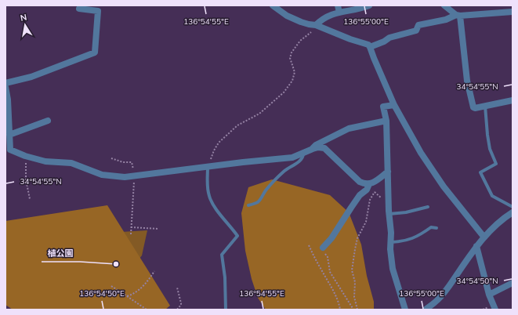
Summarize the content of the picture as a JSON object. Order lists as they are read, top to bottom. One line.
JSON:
{"places":["植公園"],"north":"top","coordinates":["136°54'55\"E","136°55'00\"E","34°54'55\"N","34°54'50\"N","136°54'50\"E"]}
